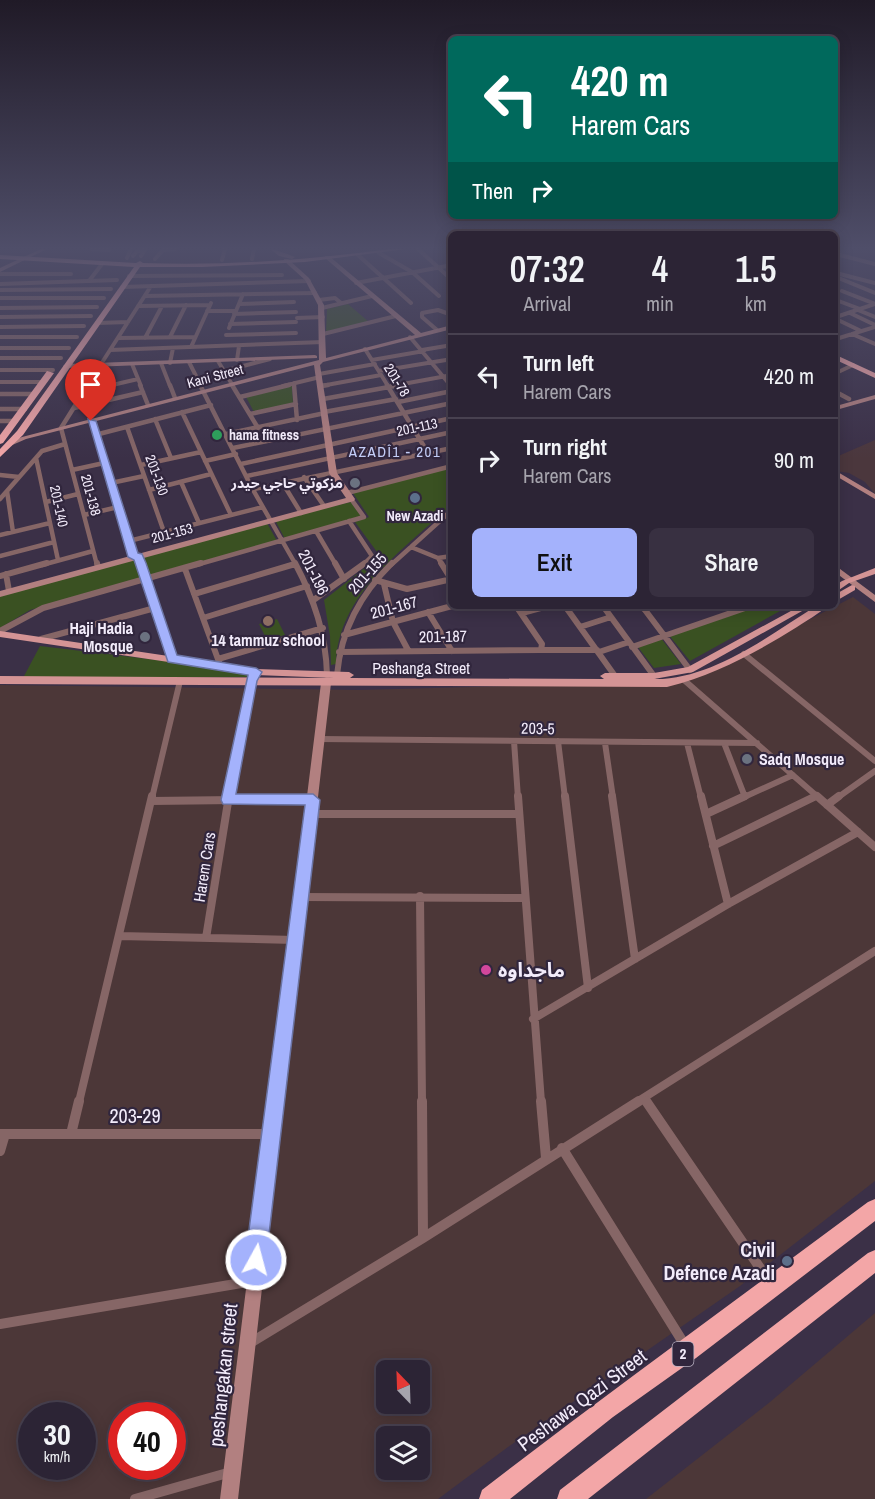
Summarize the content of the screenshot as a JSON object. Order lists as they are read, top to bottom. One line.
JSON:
{"streets":{"highway":["2","Peshawa Qazi Street"],"main road":["Peshanga Street"],"street":["Kani Street","201-78","201-113","201-130","201-138","201-140","201-153","201-196","201-155","201-167","201-187","203-5","Harem Cars","203-29","peshangakan street"]},"crossings":[["Kani Street","201-78"],["Kani Street","201-138"],["Kani Street","201-196"],["201-78","201-113"],["201-113","201-196"],["201-138","201-153"],["201-153","201-196"],["201-196","201-155"],["201-196","Peshanga Street"],["201-196","peshangakan street"],["201-155","201-167"],["201-155","201-187"],["201-155","Peshanga Street"],["201-155","peshangakan street"],["Peshanga Street","Harem Cars"],["Peshanga Street","peshangakan street"],["203-5","peshangakan street"],["203-29","peshangakan street"]],"districts":["AZADÎ1 - 201"],"places":["hama fitness","مزكوتي حاجي حيدر","New Azadi","14 tammuz school","Haji Hadia Mosque","Sadq Mosque","ماجداوە","Civil Defence Azadi"],"north":"top left","page":{"turn":["420 m","Harem Cars"],"then":"Then","eta":["07:32","Arrival","4","min","1.5","km"],"list":[{"name":"Turn left","note":"Harem Cars","value":"420 m"},{"name":"Turn right","note":"Harem Cars","value":"90 m"}],"buttons":["Exit","Share"],"speed":"30 km/h","limit":"40"}}
